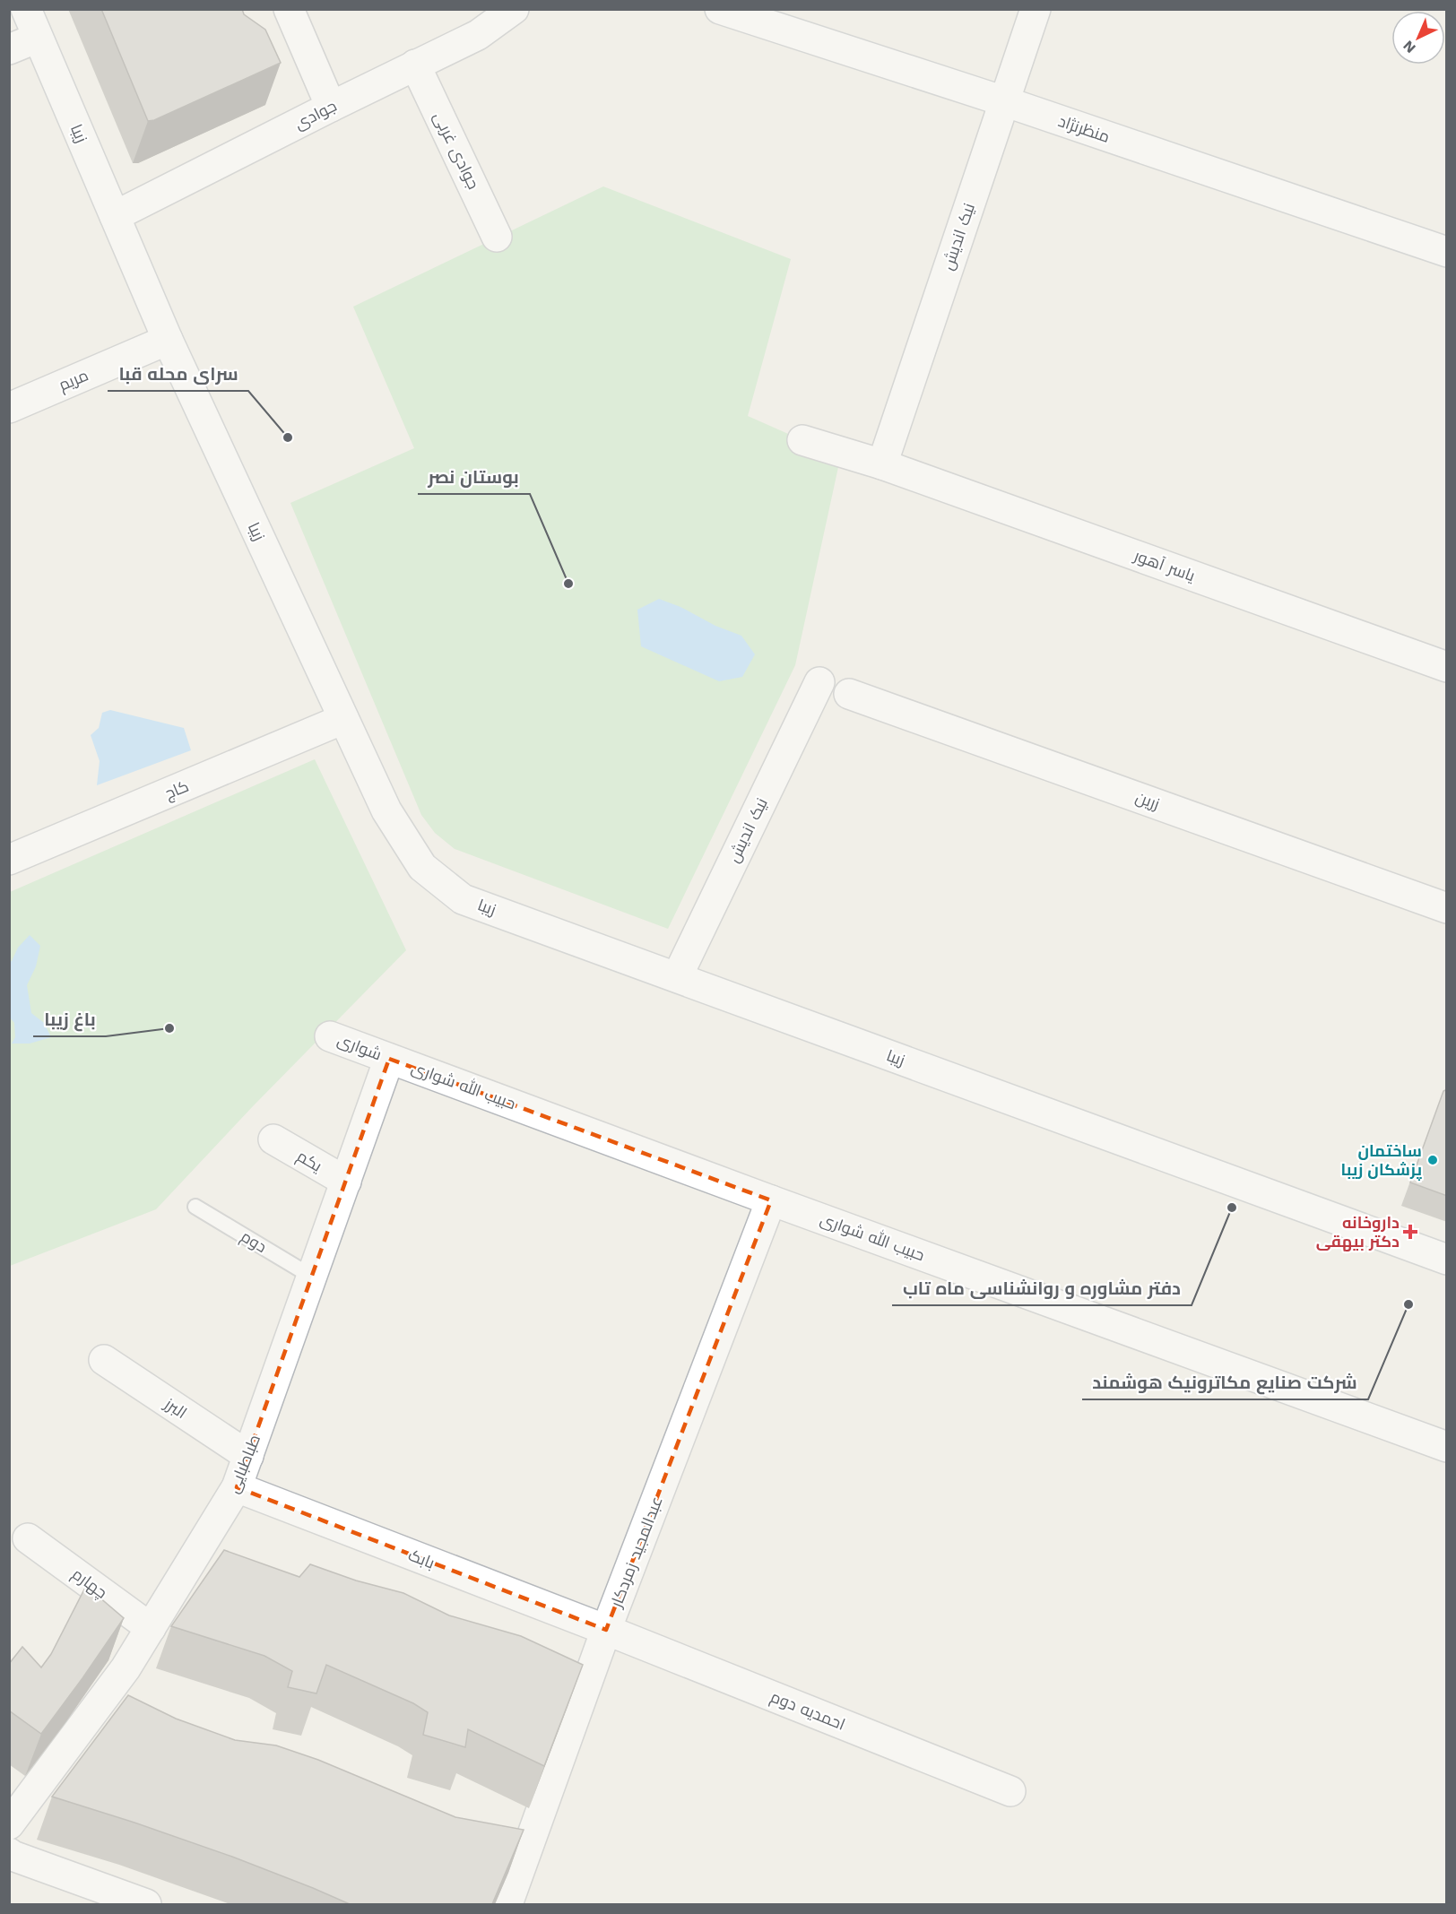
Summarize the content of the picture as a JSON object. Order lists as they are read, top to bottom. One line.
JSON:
{"streets":{"street":["جوادی","منظرنژاد","زیبا","جوادی غربی","نیک اندیش","مریم","یاسر آهور","کاج","زرین","شواری","حبیب الله شواری","یکم","البرز","طباطبایی","عبدالمجید زمردکار","بابک","چهارم","احمدیه دوم"],"lane":["دوم"]},"crossings":[["جوادی","زیبا"],["جوادی","جوادی غربی"],["منظرنژاد","نیک اندیش"],["زیبا","نیک اندیش"],["زیبا","مریم"],["زیبا","کاج"],["نیک اندیش","یاسر آهور"],["شواری","حبیب الله شواری"],["شواری","طباطبایی"],["حبیب الله شواری","طباطبایی"],["حبیب الله شواری","عبدالمجید زمردکار"],["یکم","طباطبایی"],["دوم","طباطبایی"],["البرز","طباطبایی"],["طباطبایی","بابک"],["طباطبایی","چهارم"],["عبدالمجید زمردکار","بابک"],["عبدالمجید زمردکار","احمدیه دوم"],["بابک","احمدیه دوم"]],"places":{"other":["سرای محله قبا","بوستان نصر","باغ زیبا","ساختمان پزشکان زیبا","دفتر مشاوره و روانشناسی ماه تاب","شرکت صنایع مکاترونیک هوشمند"],"health":["داروخانه دکتر بیهقی"]},"north":"bottom left"}
